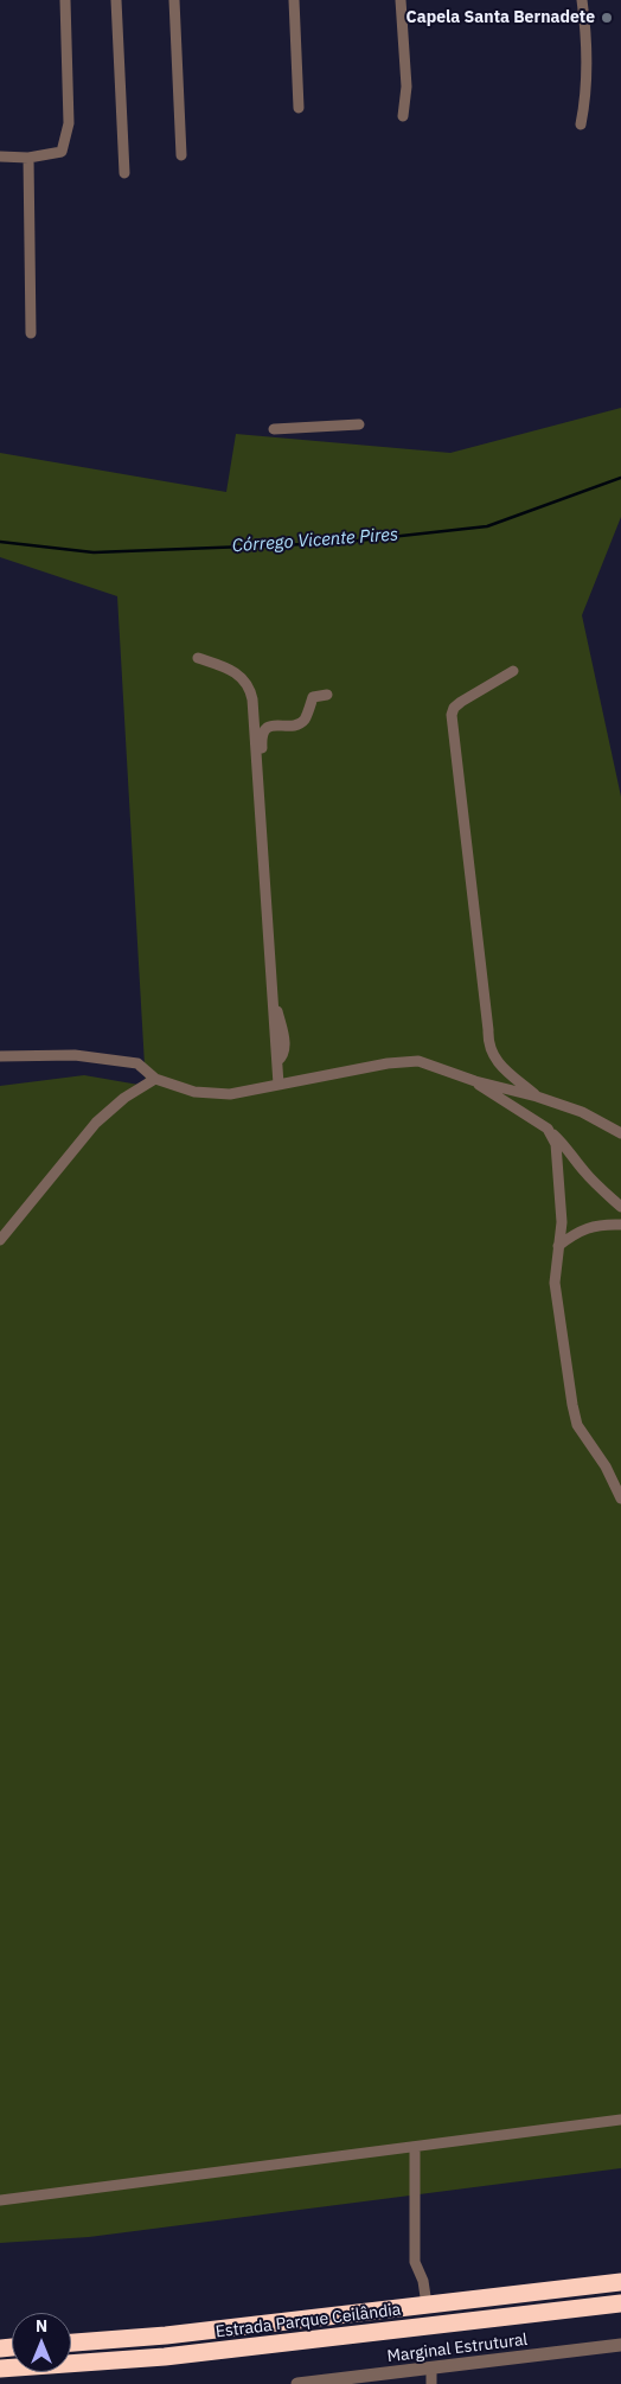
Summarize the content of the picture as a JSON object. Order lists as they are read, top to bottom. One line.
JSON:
{"streets":{"highway":["Estrada Parque Ceilândia"],"street":["Marginal Estrutural"]},"water":["Córrego Vicente Pires"],"places":["Capela Santa Bernadete"],"north":"top"}
